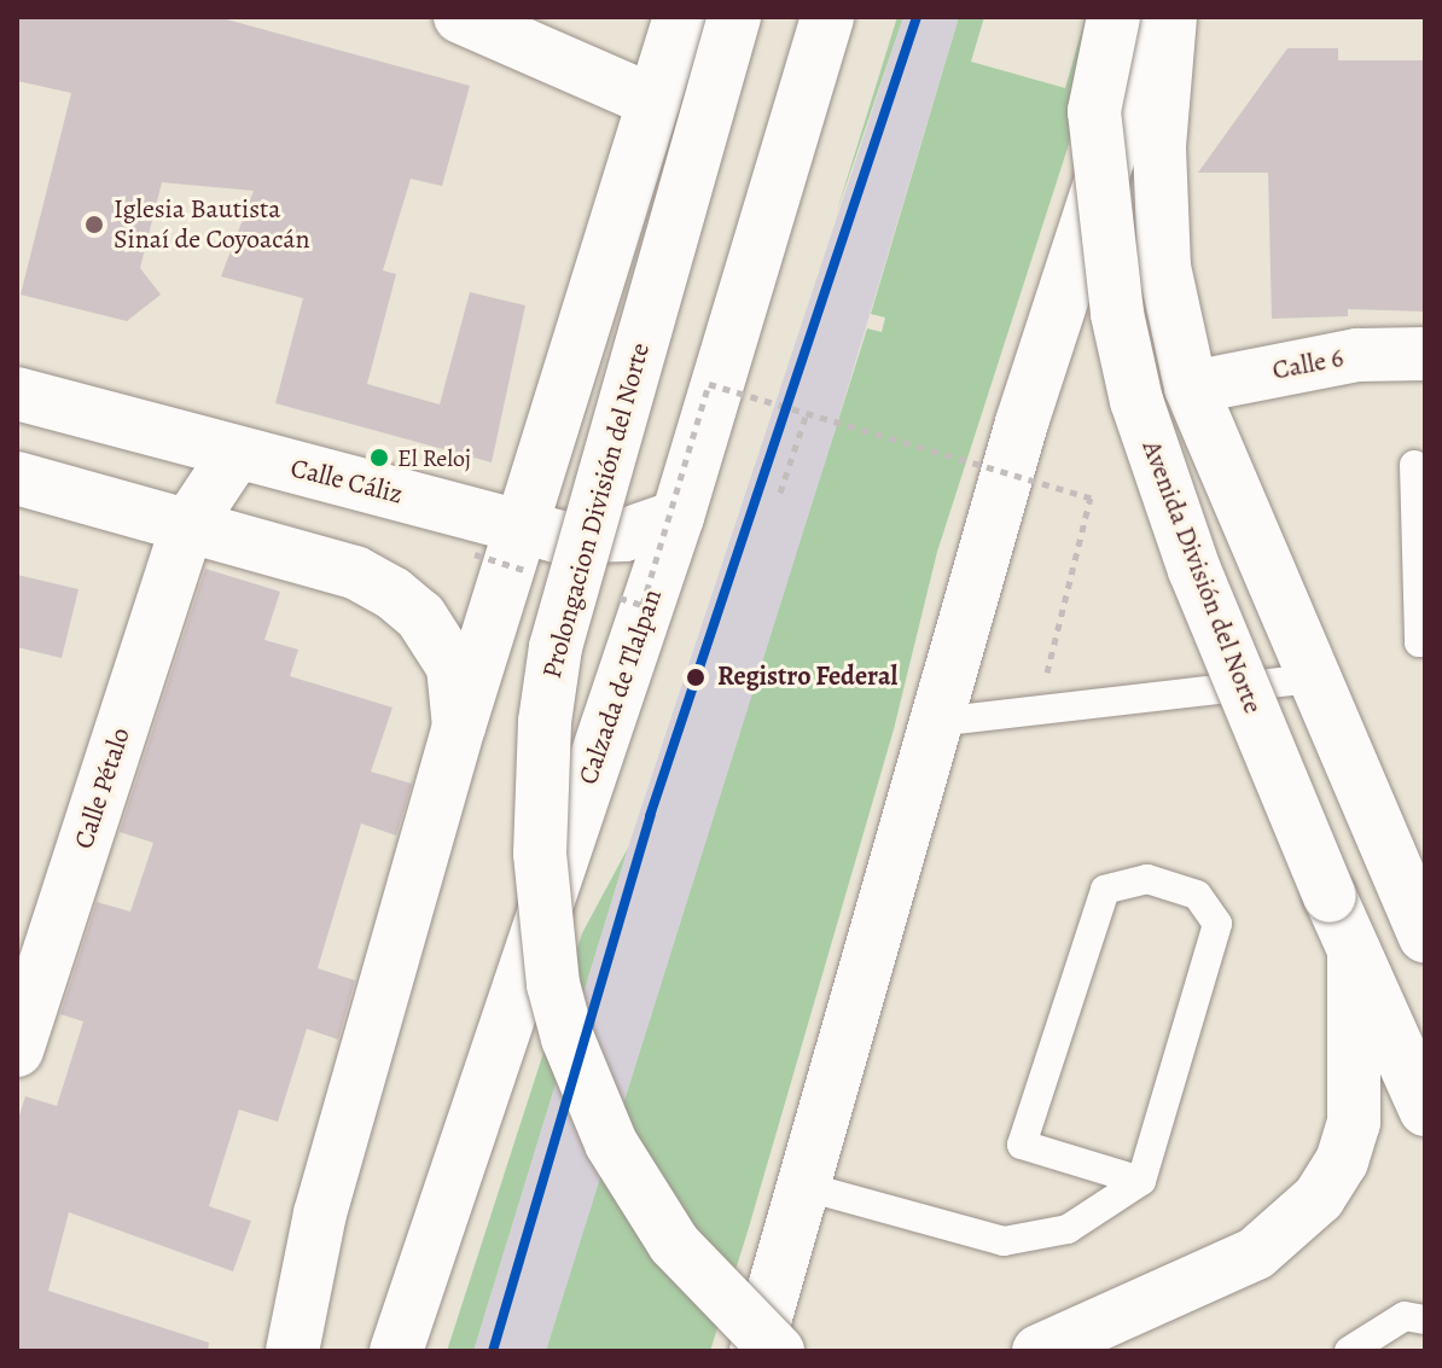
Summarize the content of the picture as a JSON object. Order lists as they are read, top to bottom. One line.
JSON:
{"streets":{"main road":["Calle 6","Calle Cáliz","Prolongacion División del Norte","Avenida División del Norte","Calzada de Tlalpan","Calle Pétalo"]},"crossings":[["Calle Cáliz","Calzada de Tlalpan"],["Calle Cáliz","Calle Pétalo"]],"places":["Iglesia Bautista Sinaí de Coyoacán","El Reloj","Registro Federal"]}
